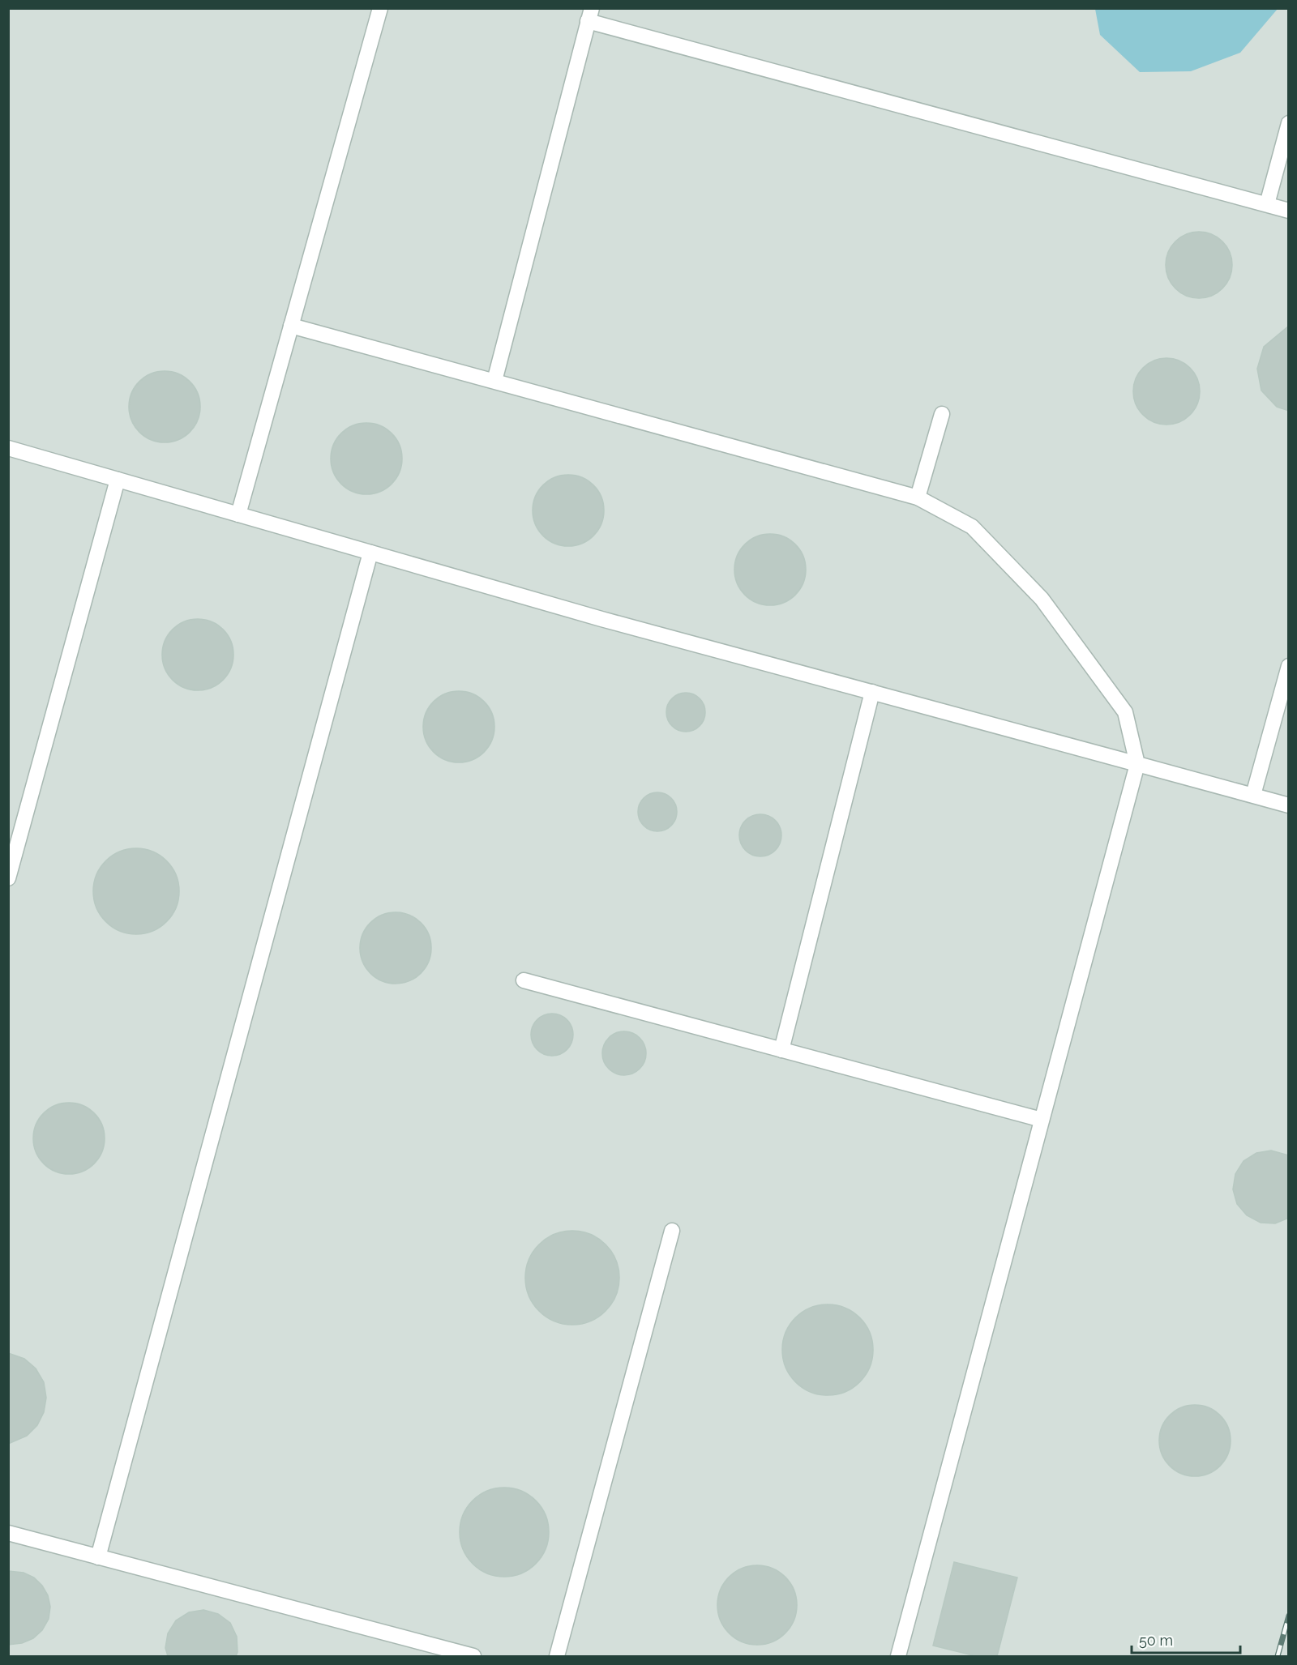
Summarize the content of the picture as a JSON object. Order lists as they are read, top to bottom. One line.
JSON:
{"scale_bar":"50 m"}
